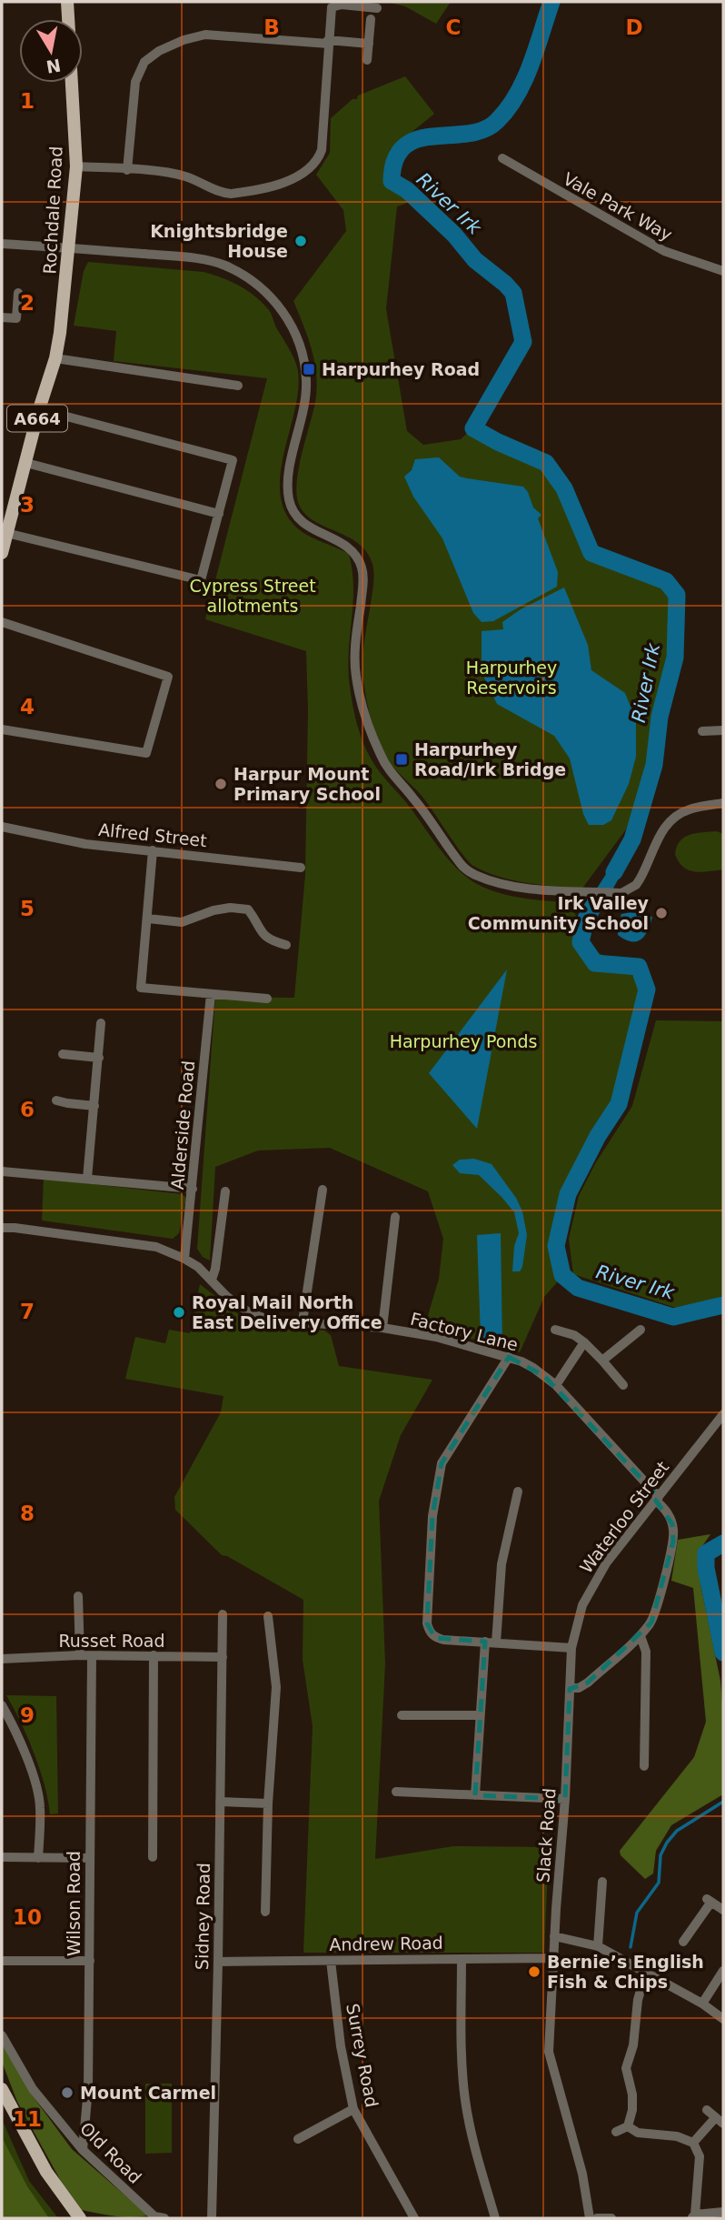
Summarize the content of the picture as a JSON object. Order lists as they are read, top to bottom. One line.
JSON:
{"streets":{"main road":["Rochdale Road","A664"],"street":["Vale Park Way","Alfred Street","Alderside Road","Factory Lane","Waterloo Street","Russet Road","Slack Road","Wilson Road","Sidney Road","Andrew Road","Surrey Road","Old Road"]},"crossings":[["Alderside Road","Factory Lane"],["Factory Lane","Waterloo Street"],["Waterloo Street","Slack Road"],["Russet Road","Wilson Road"],["Russet Road","Sidney Road"],["Slack Road","Andrew Road"],["Wilson Road","Old Road"],["Sidney Road","Andrew Road"],["Andrew Road","Surrey Road"]],"water":["River Irk"],"parks":["Cypress Street allotments","Harpurhey Reservoirs","Harpurhey Ponds"],"places":{"other":["Knightsbridge House","Harpur Mount Primary School","Irk Valley Community School","Royal Mail North East Delivery Office","Bernie’s English Fish & Chips","Mount Carmel"],"transit":["Harpurhey Road","Harpurhey Road/Irk Bridge"]},"north":"bottom","grid":{"columns":["B","C","D"],"rows":["1","2","3","4","5","6","7","8","9","10","11"]}}
